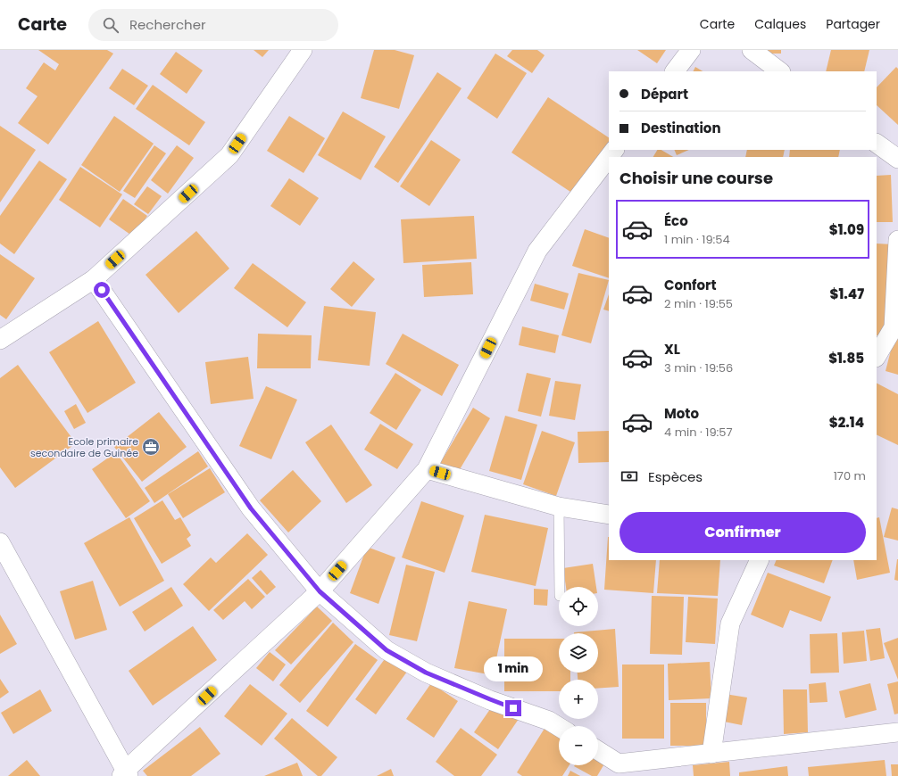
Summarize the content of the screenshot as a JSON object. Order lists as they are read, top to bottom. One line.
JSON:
{"places":{"office":["Ecole primaire secondaire de Guinée"]},"page":{"header":"Carte","search":"Rechercher","nav":["Carte","Calques","Partager"],"banner":["Départ","Destination"],"heading":"Choisir une course","list":[{"name":"Éco","note":"1 min · 19:54","value":"$1.09"},{"name":"Confort","note":"2 min · 19:55","value":"$1.47"},{"name":"XL","note":"3 min · 19:56","value":"$1.85"},{"name":"Moto","note":"4 min · 19:57","value":"$2.14"}],"pay":["Espèces","170 m"],"buttons":"Confirmer","map_buttons":["+","−"],"bubble":"1 min"}}
